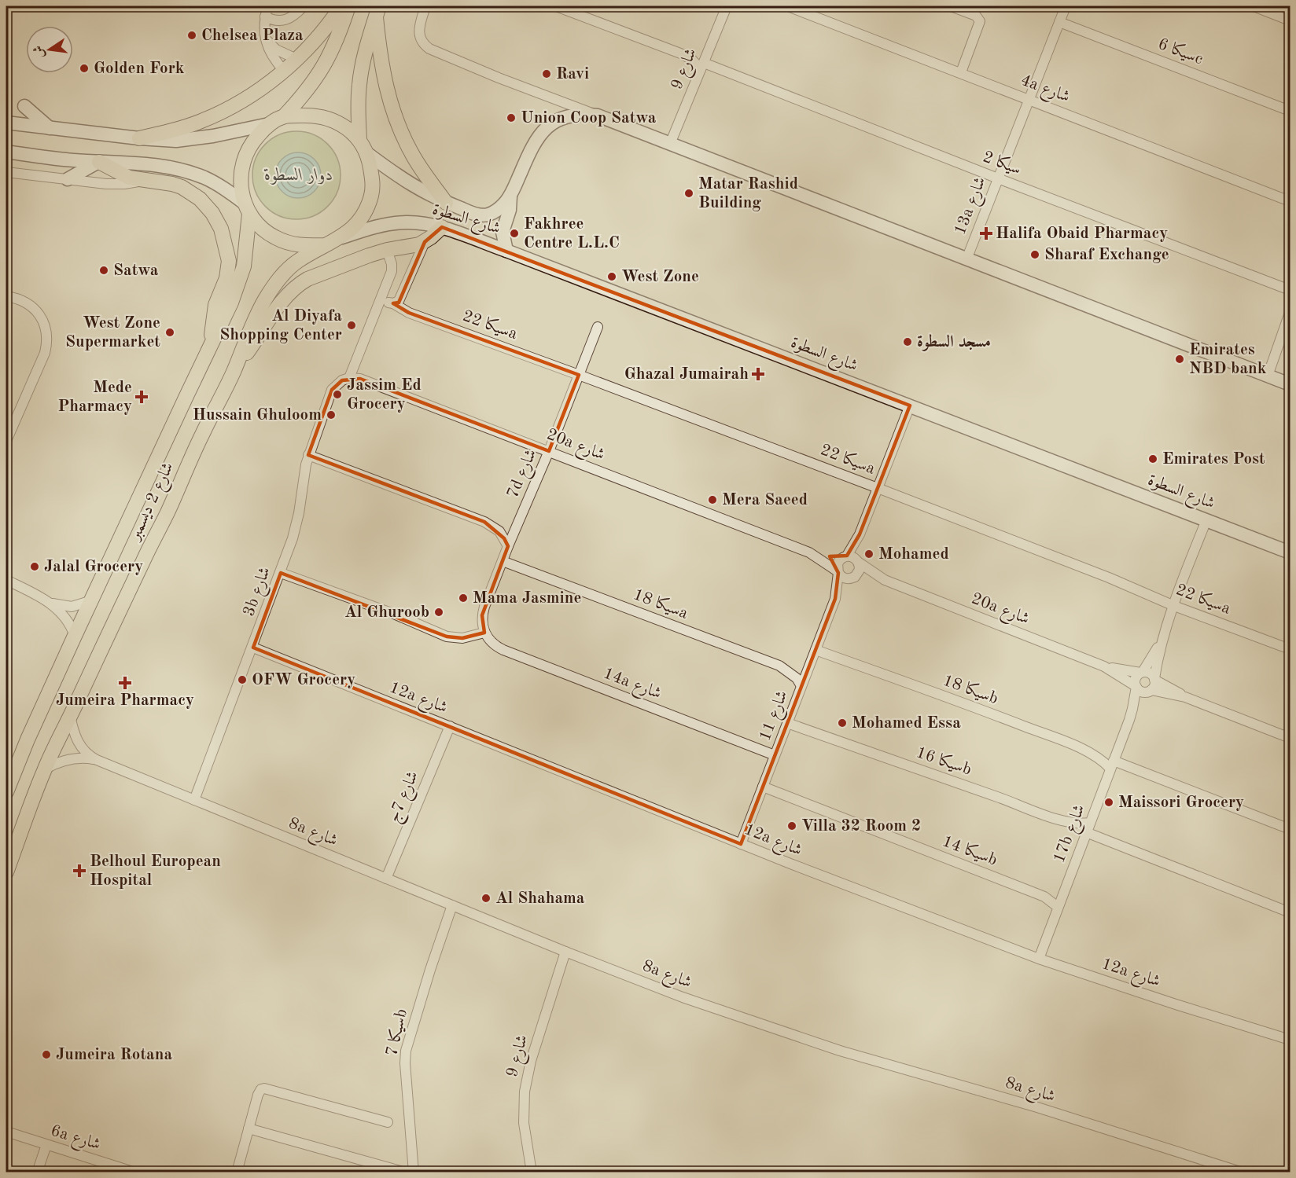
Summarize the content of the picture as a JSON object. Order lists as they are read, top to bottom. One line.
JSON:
{"streets":{"main road":["شارع السطوة","شارع 2 ديسمبر"],"street":["سيكا 6c","شارع 9","4a شارع","سيكا 2","13a شارع","سيكا 22a","20a شارع","7d شارع","3b شارع","سيكا 18a","14a شارع","سيكا 18b","12a شارع","شارع 11","سيكا 16b","شارع 7ج","8a شارع","17b شارع","سيكا 14b","سيكا 7b","6a شارع"]},"crossings":[["سيكا 6c","13a شارع"],["شارع 9","سيكا 2"],["شارع 9","شارع السطوة"],["شارع 9","8a شارع"],["4a شارع","13a شارع"],["سيكا 2","13a شارع"],["13a شارع","شارع السطوة"],["شارع السطوة","شارع 2 ديسمبر"],["سيكا 22a","7d شارع"],["20a شارع","7d شارع"],["20a شارع","3b شارع"],["20a شارع","شارع 11"],["20a شارع","17b شارع"],["7d شارع","سيكا 18a"],["7d شارع","14a شارع"],["شارع 2 ديسمبر","8a شارع"],["3b شارع","12a شارع"],["3b شارع","8a شارع"],["سيكا 18a","شارع 11"],["14a شارع","شارع 11"],["سيكا 18b","شارع 11"],["سيكا 18b","17b شارع"],["12a شارع","شارع 11"],["12a شارع","شارع 7ج"],["12a شارع","17b شارع"],["شارع 11","سيكا 16b"],["شارع 11","سيكا 14b"],["سيكا 16b","17b شارع"],["شارع 7ج","8a شارع"],["8a شارع","سيكا 7b"],["17b شارع","سيكا 14b"]],"water":["دوار السطوة"],"places":{"other":["Chelsea Plaza","Golden Fork","Ravi","Union Coop Satwa","Matar Rashid Building","Fakhree Centre L.L.C","Sharaf Exchange","Satwa","West Zone","Al Diyafa Shopping Center","West Zone Supermarket","مسجد السطوة","Emirates NBD bank","Jassim Ed Grocery","Hussain Ghuloom","Emirates Post","Mera Saeed","Mohamed","Jalal Grocery","Mama Jasmine","Al Ghuroob","OFW Grocery","Mohamed Essa","Maissori Grocery","Villa 32 Room 2","Al Shahama","Jumeira Rotana"],"health":["Halifa Obaid Pharmacy","Ghazal Jumairah","Mede Pharmacy","Jumeira Pharmacy","Belhoul European Hospital"]},"north":"left"}
